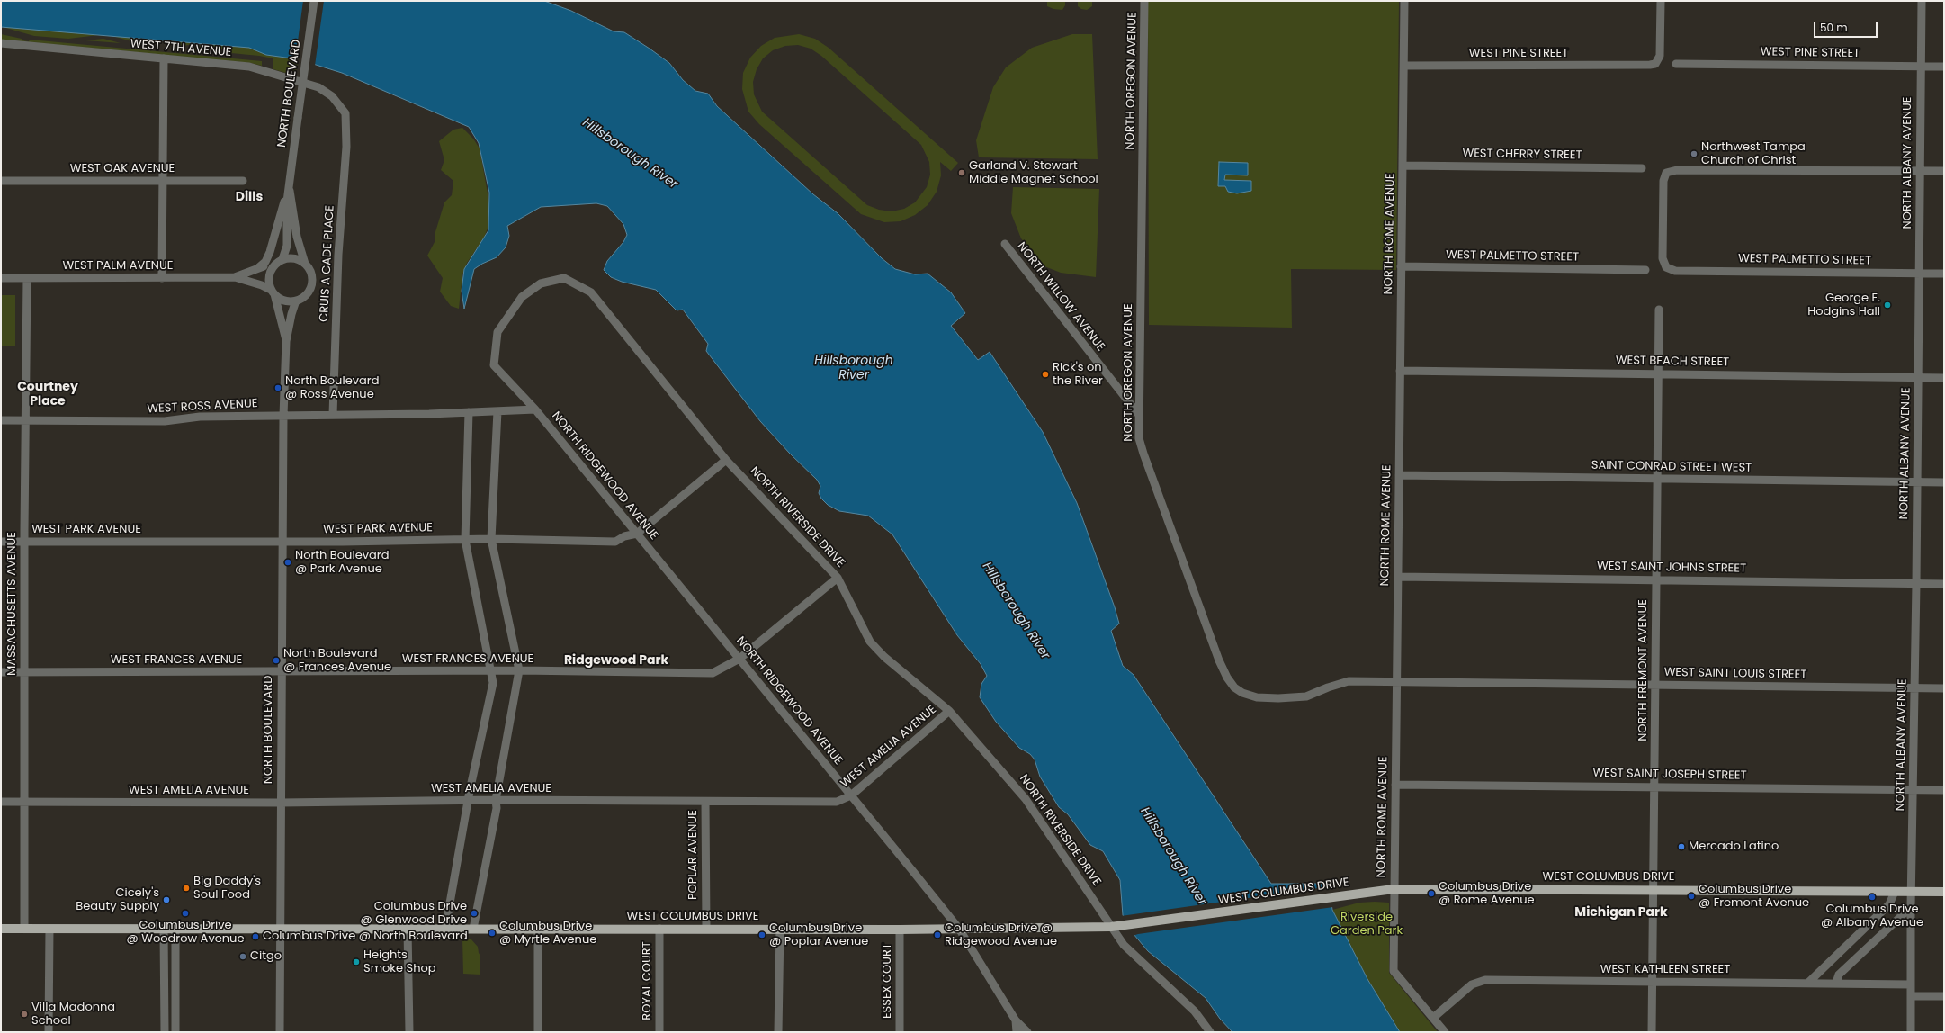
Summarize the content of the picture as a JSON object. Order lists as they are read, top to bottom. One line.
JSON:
{"streets":{"main road":["WEST COLUMBUS DRIVE"],"street":["WEST 7TH AVENUE","WEST PINE STREET","NORTH OREGON AVENUE","NORTH BOULEVARD","WEST CHERRY STREET","NORTH ALBANY AVENUE","WEST OAK AVENUE","NORTH ROME AVENUE","WEST PALMETTO STREET","CRUIS A CADE PLACE","WEST PALM AVENUE","NORTH WILLOW AVENUE","WEST BEACH STREET","WEST ROSS AVENUE","SAINT CONRAD STREET WEST","NORTH RIDGEWOOD AVENUE","NORTH RIVERSIDE DRIVE","WEST PARK AVENUE","WEST SAINT JOHNS STREET","MASSACHUSETTS AVENUE","WEST FRANCES AVENUE","NORTH FREMONT AVENUE","WEST SAINT LOUIS STREET","WEST AMELIA AVENUE","WEST SAINT JOSEPH STREET","POPLAR AVENUE","WEST KATHLEEN STREET","ROYAL COURT","ESSEX COURT"]},"crossings":[["WEST 7TH AVENUE","CRUIS A CADE PLACE"],["WEST PINE STREET","NORTH ALBANY AVENUE"],["WEST PINE STREET","NORTH ROME AVENUE"],["NORTH OREGON AVENUE","NORTH ROME AVENUE"],["NORTH OREGON AVENUE","NORTH WILLOW AVENUE"],["NORTH OREGON AVENUE","WEST SAINT LOUIS STREET"],["NORTH BOULEVARD","WEST PALM AVENUE"],["NORTH BOULEVARD","WEST ROSS AVENUE"],["NORTH BOULEVARD","WEST PARK AVENUE"],["NORTH BOULEVARD","WEST FRANCES AVENUE"],["NORTH BOULEVARD","WEST AMELIA AVENUE"],["NORTH BOULEVARD","WEST COLUMBUS DRIVE"],["WEST CHERRY STREET","NORTH ROME AVENUE"],["NORTH ALBANY AVENUE","WEST PALMETTO STREET"],["NORTH ALBANY AVENUE","WEST BEACH STREET"],["NORTH ALBANY AVENUE","SAINT CONRAD STREET WEST"],["NORTH ALBANY AVENUE","WEST SAINT JOHNS STREET"],["NORTH ALBANY AVENUE","WEST SAINT LOUIS STREET"],["NORTH ALBANY AVENUE","WEST SAINT JOSEPH STREET"],["NORTH ALBANY AVENUE","WEST COLUMBUS DRIVE"],["NORTH ALBANY AVENUE","WEST KATHLEEN STREET"],["NORTH ROME AVENUE","WEST PALMETTO STREET"],["NORTH ROME AVENUE","WEST BEACH STREET"],["NORTH ROME AVENUE","SAINT CONRAD STREET WEST"],["NORTH ROME AVENUE","WEST SAINT JOHNS STREET"],["NORTH ROME AVENUE","WEST SAINT LOUIS STREET"],["NORTH ROME AVENUE","WEST SAINT JOSEPH STREET"],["NORTH ROME AVENUE","WEST COLUMBUS DRIVE"],["NORTH ROME AVENUE","WEST KATHLEEN STREET"],["CRUIS A CADE PLACE","WEST ROSS AVENUE"],["WEST PALM AVENUE","MASSACHUSETTS AVENUE"],["WEST BEACH STREET","NORTH FREMONT AVENUE"],["WEST ROSS AVENUE","NORTH RIDGEWOOD AVENUE"],["WEST ROSS AVENUE","MASSACHUSETTS AVENUE"],["SAINT CONRAD STREET WEST","NORTH FREMONT AVENUE"],["NORTH RIDGEWOOD AVENUE","NORTH RIVERSIDE DRIVE"],["NORTH RIDGEWOOD AVENUE","WEST PARK AVENUE"],["NORTH RIDGEWOOD AVENUE","WEST FRANCES AVENUE"],["NORTH RIDGEWOOD AVENUE","WEST AMELIA AVENUE"],["NORTH RIDGEWOOD AVENUE","WEST COLUMBUS DRIVE"],["NORTH RIVERSIDE DRIVE","WEST PARK AVENUE"],["NORTH RIVERSIDE DRIVE","WEST FRANCES AVENUE"],["NORTH RIVERSIDE DRIVE","WEST AMELIA AVENUE"],["NORTH RIVERSIDE DRIVE","WEST COLUMBUS DRIVE"],["WEST PARK AVENUE","MASSACHUSETTS AVENUE"],["WEST SAINT JOHNS STREET","NORTH FREMONT AVENUE"],["MASSACHUSETTS AVENUE","WEST FRANCES AVENUE"],["MASSACHUSETTS AVENUE","WEST AMELIA AVENUE"],["MASSACHUSETTS AVENUE","WEST COLUMBUS DRIVE"],["NORTH FREMONT AVENUE","WEST SAINT LOUIS STREET"],["NORTH FREMONT AVENUE","WEST SAINT JOSEPH STREET"],["NORTH FREMONT AVENUE","WEST COLUMBUS DRIVE"],["NORTH FREMONT AVENUE","WEST KATHLEEN STREET"],["WEST AMELIA AVENUE","POPLAR AVENUE"],["POPLAR AVENUE","WEST COLUMBUS DRIVE"],["WEST COLUMBUS DRIVE","ROYAL COURT"],["WEST COLUMBUS DRIVE","ESSEX COURT"]],"districts":["Dills","Courtney Place","Ridgewood Park","Michigan Park"],"water":["Hillsborough River"],"parks":["Riverside Garden Park"],"places":["Northwest Tampa Church of Christ","Garland V. Stewart Middle Magnet School","George E. Hodgins Hall","Rick's on the River","North Boulevard @ Ross Avenue","North Boulevard @ Park Avenue","North Boulevard @ Frances Avenue","Mercado Latino","Big Daddy's Soul Food","Columbus Drive @ Rome Avenue","Columbus Drive @ Fremont Avenue","Columbus Drive @ Albany Avenue","Cicely's Beauty Supply","Columbus Drive @ Woodrow Avenue","Columbus Drive @ Glenwood Drive","Columbus Drive @ Myrtle Avenue","Columbus Drive @ Poplar Avenue","Columbus Drive @ Ridgewood Avenue","Columbus Drive @ North Boulevard","Citgo","Heights Smoke Shop","Villa Madonna School"],"scale_bar":"50 m"}
